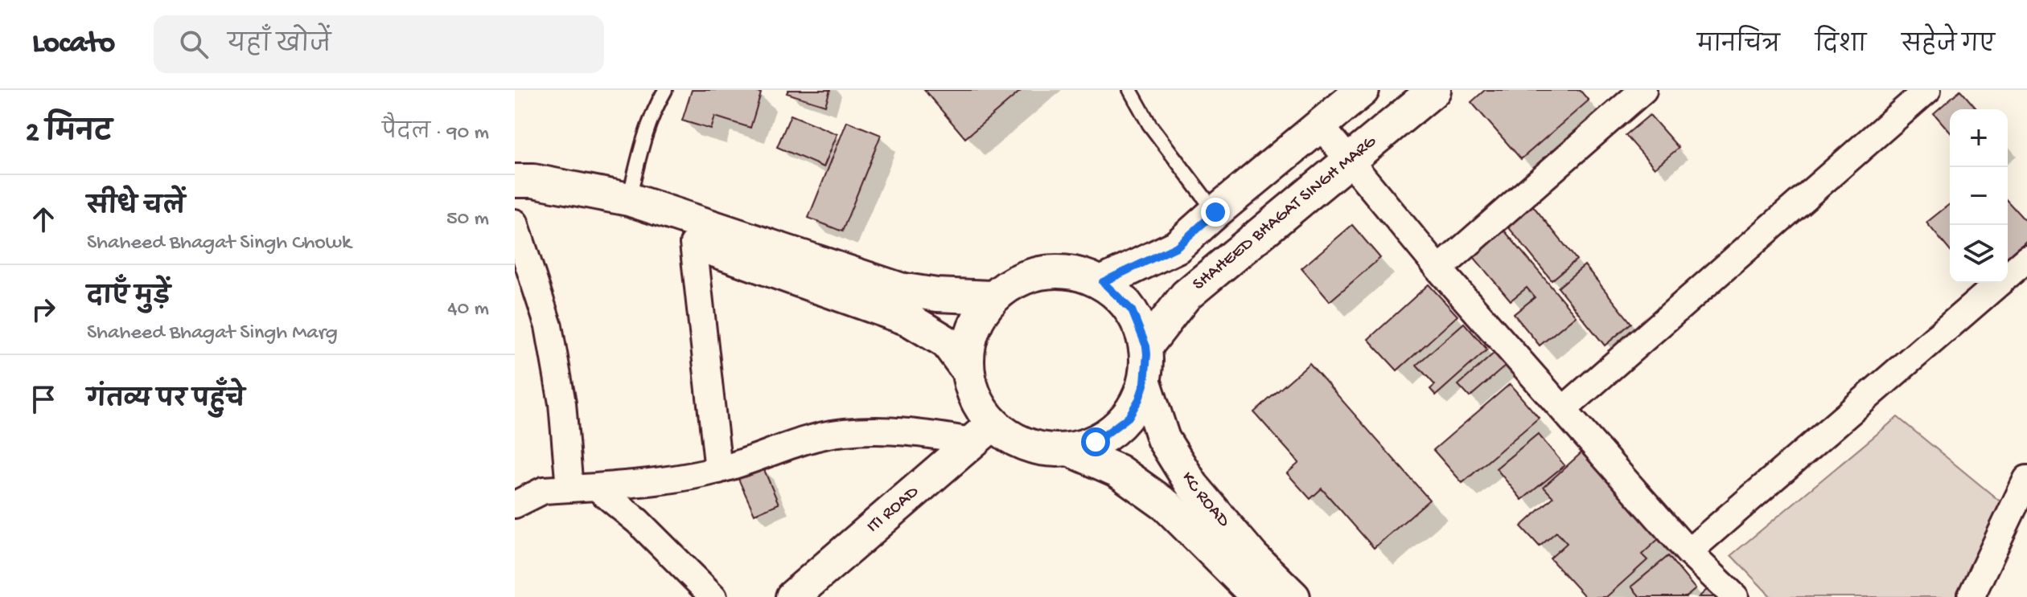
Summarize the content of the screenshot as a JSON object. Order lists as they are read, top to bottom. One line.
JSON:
{"streets":{"street":["SHAHEED BHAGAT SINGH MARG","KC ROAD","ITI ROAD"]},"crossings":[["SHAHEED BHAGAT SINGH MARG","KC ROAD"],["SHAHEED BHAGAT SINGH MARG","ITI ROAD"],["KC ROAD","ITI ROAD"]],"page":{"header":"Locato","search":"यहाँ खोजें","nav":["मानचित्र","दिशा","सहेजे गए"],"heading":["2 मिनट","पैदल · 90 m"],"map_buttons":["+","−"],"list":[["सीधे चलें","Shaheed Bhagat Singh Chowk","50 m"],["दाएँ मुड़ें","Shaheed Bhagat Singh Marg","40 m"],"गंतव्य पर पहुँचे"]}}
